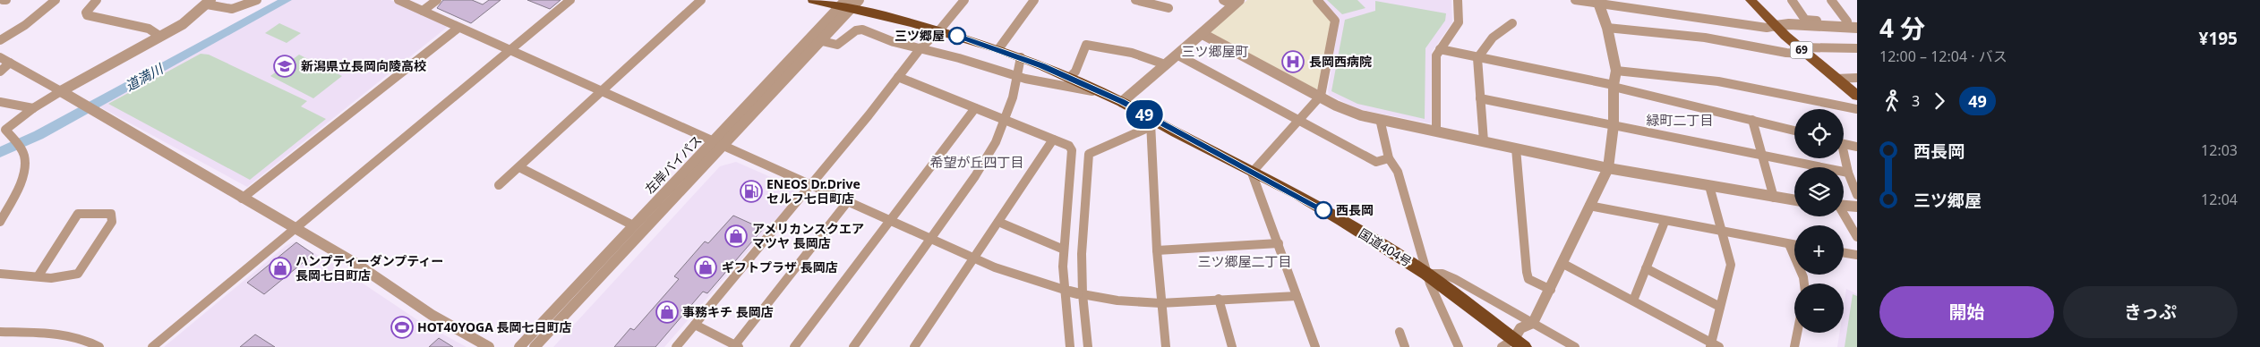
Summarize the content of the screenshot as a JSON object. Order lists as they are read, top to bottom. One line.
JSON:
{"streets":{"highway":["国道404号"],"main road":["69"],"street":["左岸バイパス"]},"crossings":[["左岸バイパス","国道404号"]],"districts":["三ツ郷屋町","緑町二丁目","希望が丘四丁目","三ツ郷屋二丁目"],"water":["道満川"],"places":{"other":["三ツ郷屋","西長岡"],"hospital":["長岡西病院"],"school or university":["新潟県立長岡向陵高校"],"fuel station":["ENEOS Dr.Drive セルフ七日町店"],"shop":["アメリカンスクエア マツヤ 長岡店","ギフトプラザ 長岡店","ハンプティーダンプティー 長岡七日町店","事務キチ 長岡店"],"sports":["HOT40YOGA 長岡七日町店"]},"lines":["bus line 49"],"page":{"on_map":"49","heading":["4 分","12:00 – 12:04 · バス","¥195"],"legs":["3","49"],"map_buttons":["+","−"],"list":[{"name":"西長岡","value":"12:03"},{"name":"三ツ郷屋","value":"12:04"}],"buttons":["開始","きっぷ"]}}
